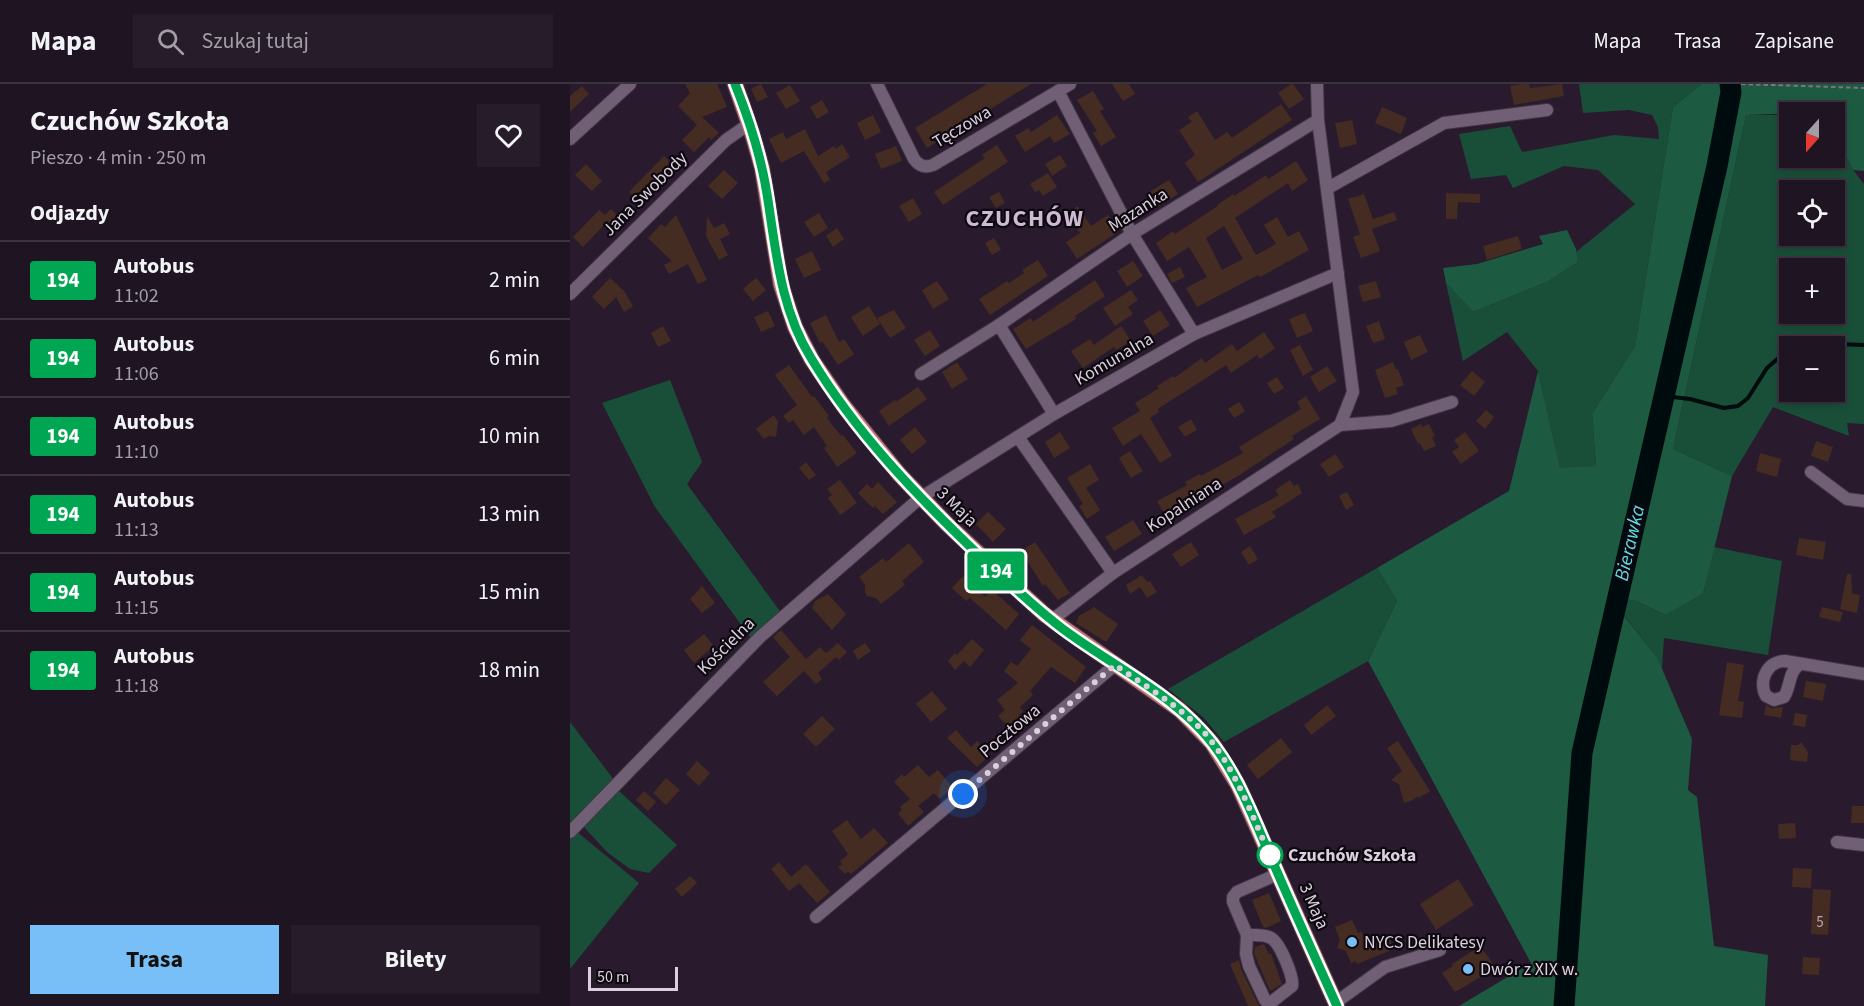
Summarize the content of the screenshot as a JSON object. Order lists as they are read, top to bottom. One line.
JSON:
{"streets":{"main road":["3 Maja"],"street":["Tęczowa","Jana Swobody","Mazanka","Komunalna","Kopalniana","Kościelna","Pocztowa"]},"crossings":[["Jana Swobody","3 Maja"],["Komunalna","3 Maja"],["Komunalna","Kościelna"],["Kopalniana","3 Maja"],["3 Maja","Kościelna"],["3 Maja","Pocztowa"]],"districts":["CZUCHÓW"],"water":["Bierawka"],"places":["Czuchów Szkoła","NYCS Delikatesy","Dwór z XIX w."],"lines":["bus line 194"],"house_numbers":["5"],"scale_bar":"50 m","north":"bottom","page":{"header":"Mapa","search":"Szukaj tutaj","nav":["Mapa","Trasa","Zapisane"],"heading":[["Czuchów Szkoła","Pieszo · 4 min · 250 m"],"Odjazdy"],"on_map":"194","map_buttons":["+","−"],"list":[{"mark":"194","name":"Autobus","note":"11:02","value":"2 min"},{"mark":"194","name":"Autobus","note":"11:06","value":"6 min"},{"mark":"194","name":"Autobus","note":"11:10","value":"10 min"},{"mark":"194","name":"Autobus","note":"11:13","value":"13 min"},{"mark":"194","name":"Autobus","note":"11:15","value":"15 min"},{"mark":"194","name":"Autobus","note":"11:18","value":"18 min"}],"buttons":["Trasa","Bilety"],"scale":"50 m"}}
